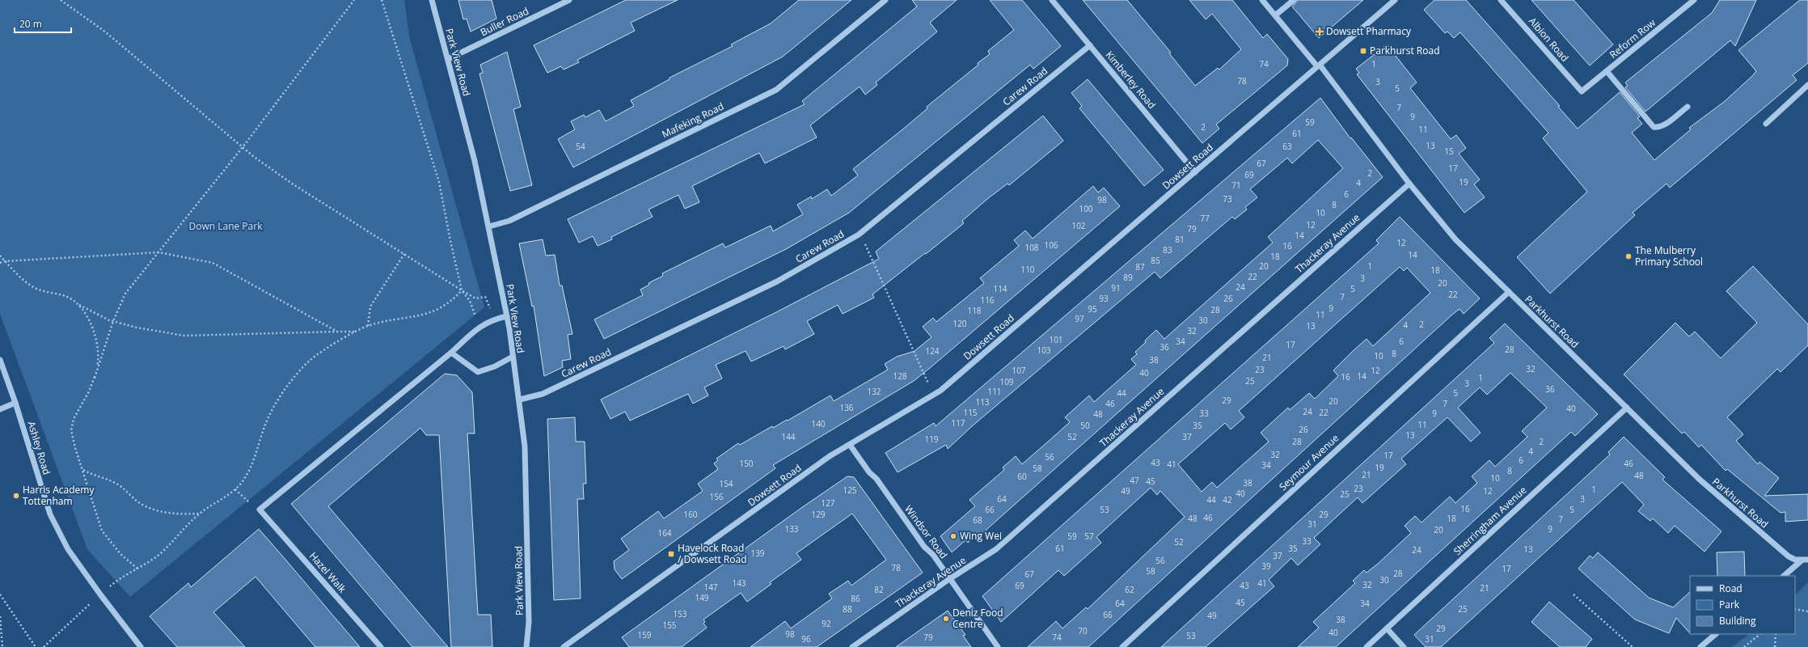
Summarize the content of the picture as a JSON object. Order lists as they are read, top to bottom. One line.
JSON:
{"streets":{"street":["Buller Road","Reform Row","Albion Road","Park View Road","Kimberley Road","Carew Road","Mafeking Road","Dowsett Road","Thackeray Avenue","Parkhurst Road","Ashley Road","Seymour Avenue","Sherringham Avenue","Windsor Road","Hazel Walk"]},"crossings":[["Buller Road","Park View Road"],["Reform Row","Albion Road"],["Park View Road","Carew Road"],["Park View Road","Mafeking Road"],["Kimberley Road","Carew Road"],["Kimberley Road","Dowsett Road"],["Dowsett Road","Parkhurst Road"],["Dowsett Road","Windsor Road"],["Thackeray Avenue","Parkhurst Road"],["Thackeray Avenue","Windsor Road"],["Parkhurst Road","Seymour Avenue"],["Parkhurst Road","Sherringham Avenue"]],"parks":["Down Lane Park"],"places":{"health":["Dowsett Pharmacy"],"transit":["Parkhurst Road","Havelock Road / Dowsett Road"],"other":["The Mulberry Primary School","Harris Academy Tottenham","Wing Wei","Deniz Food Centre"]},"house_numbers":["74","1","78","3","5","7","9","59","2","11","61","13","54","63","15","67","17","2","69","19","4","71","6","73","98","8","100","10","77","12","102","79","14","81","12","106","16","108","83","14","18","85","20","1","87","110","18","22","89","3","20","24","91","114","5","22","7","93","26","116","9","95","28","118","11","97","30","120","2","4","13","32","101","34","6","17","36","28","103","124","8","10","21","38","32","23","107","12","40","128","14","16","1","25","109","3","36","132","111","44","5","29","20","113","46","7","136","40","24","115","22","33","9","48","117","140","11","50","35","26","13","144","52","37","119","28","2","4","32","17","56","6","43","150","46","41","34","19","58","8","21","48","60","10","47","45","38","154","23","1","125","49","12","40","25","156","64","3","44","42","127","16","66","53","5","160","129","29","46","48","18","7","68","31","133","9","20","164","59","57","33","52","61","35","13","24","139","37","56","39","78","17","58","28","67","30","143","41","32","69","43","147","21","82","62","149","86","45","64","34","88","25","153","66","49","38","92","155","29","70","40","98","159","53","79","74","96","31"],"legend":["Road","Park","Building"],"scale_bar":"20 m"}
